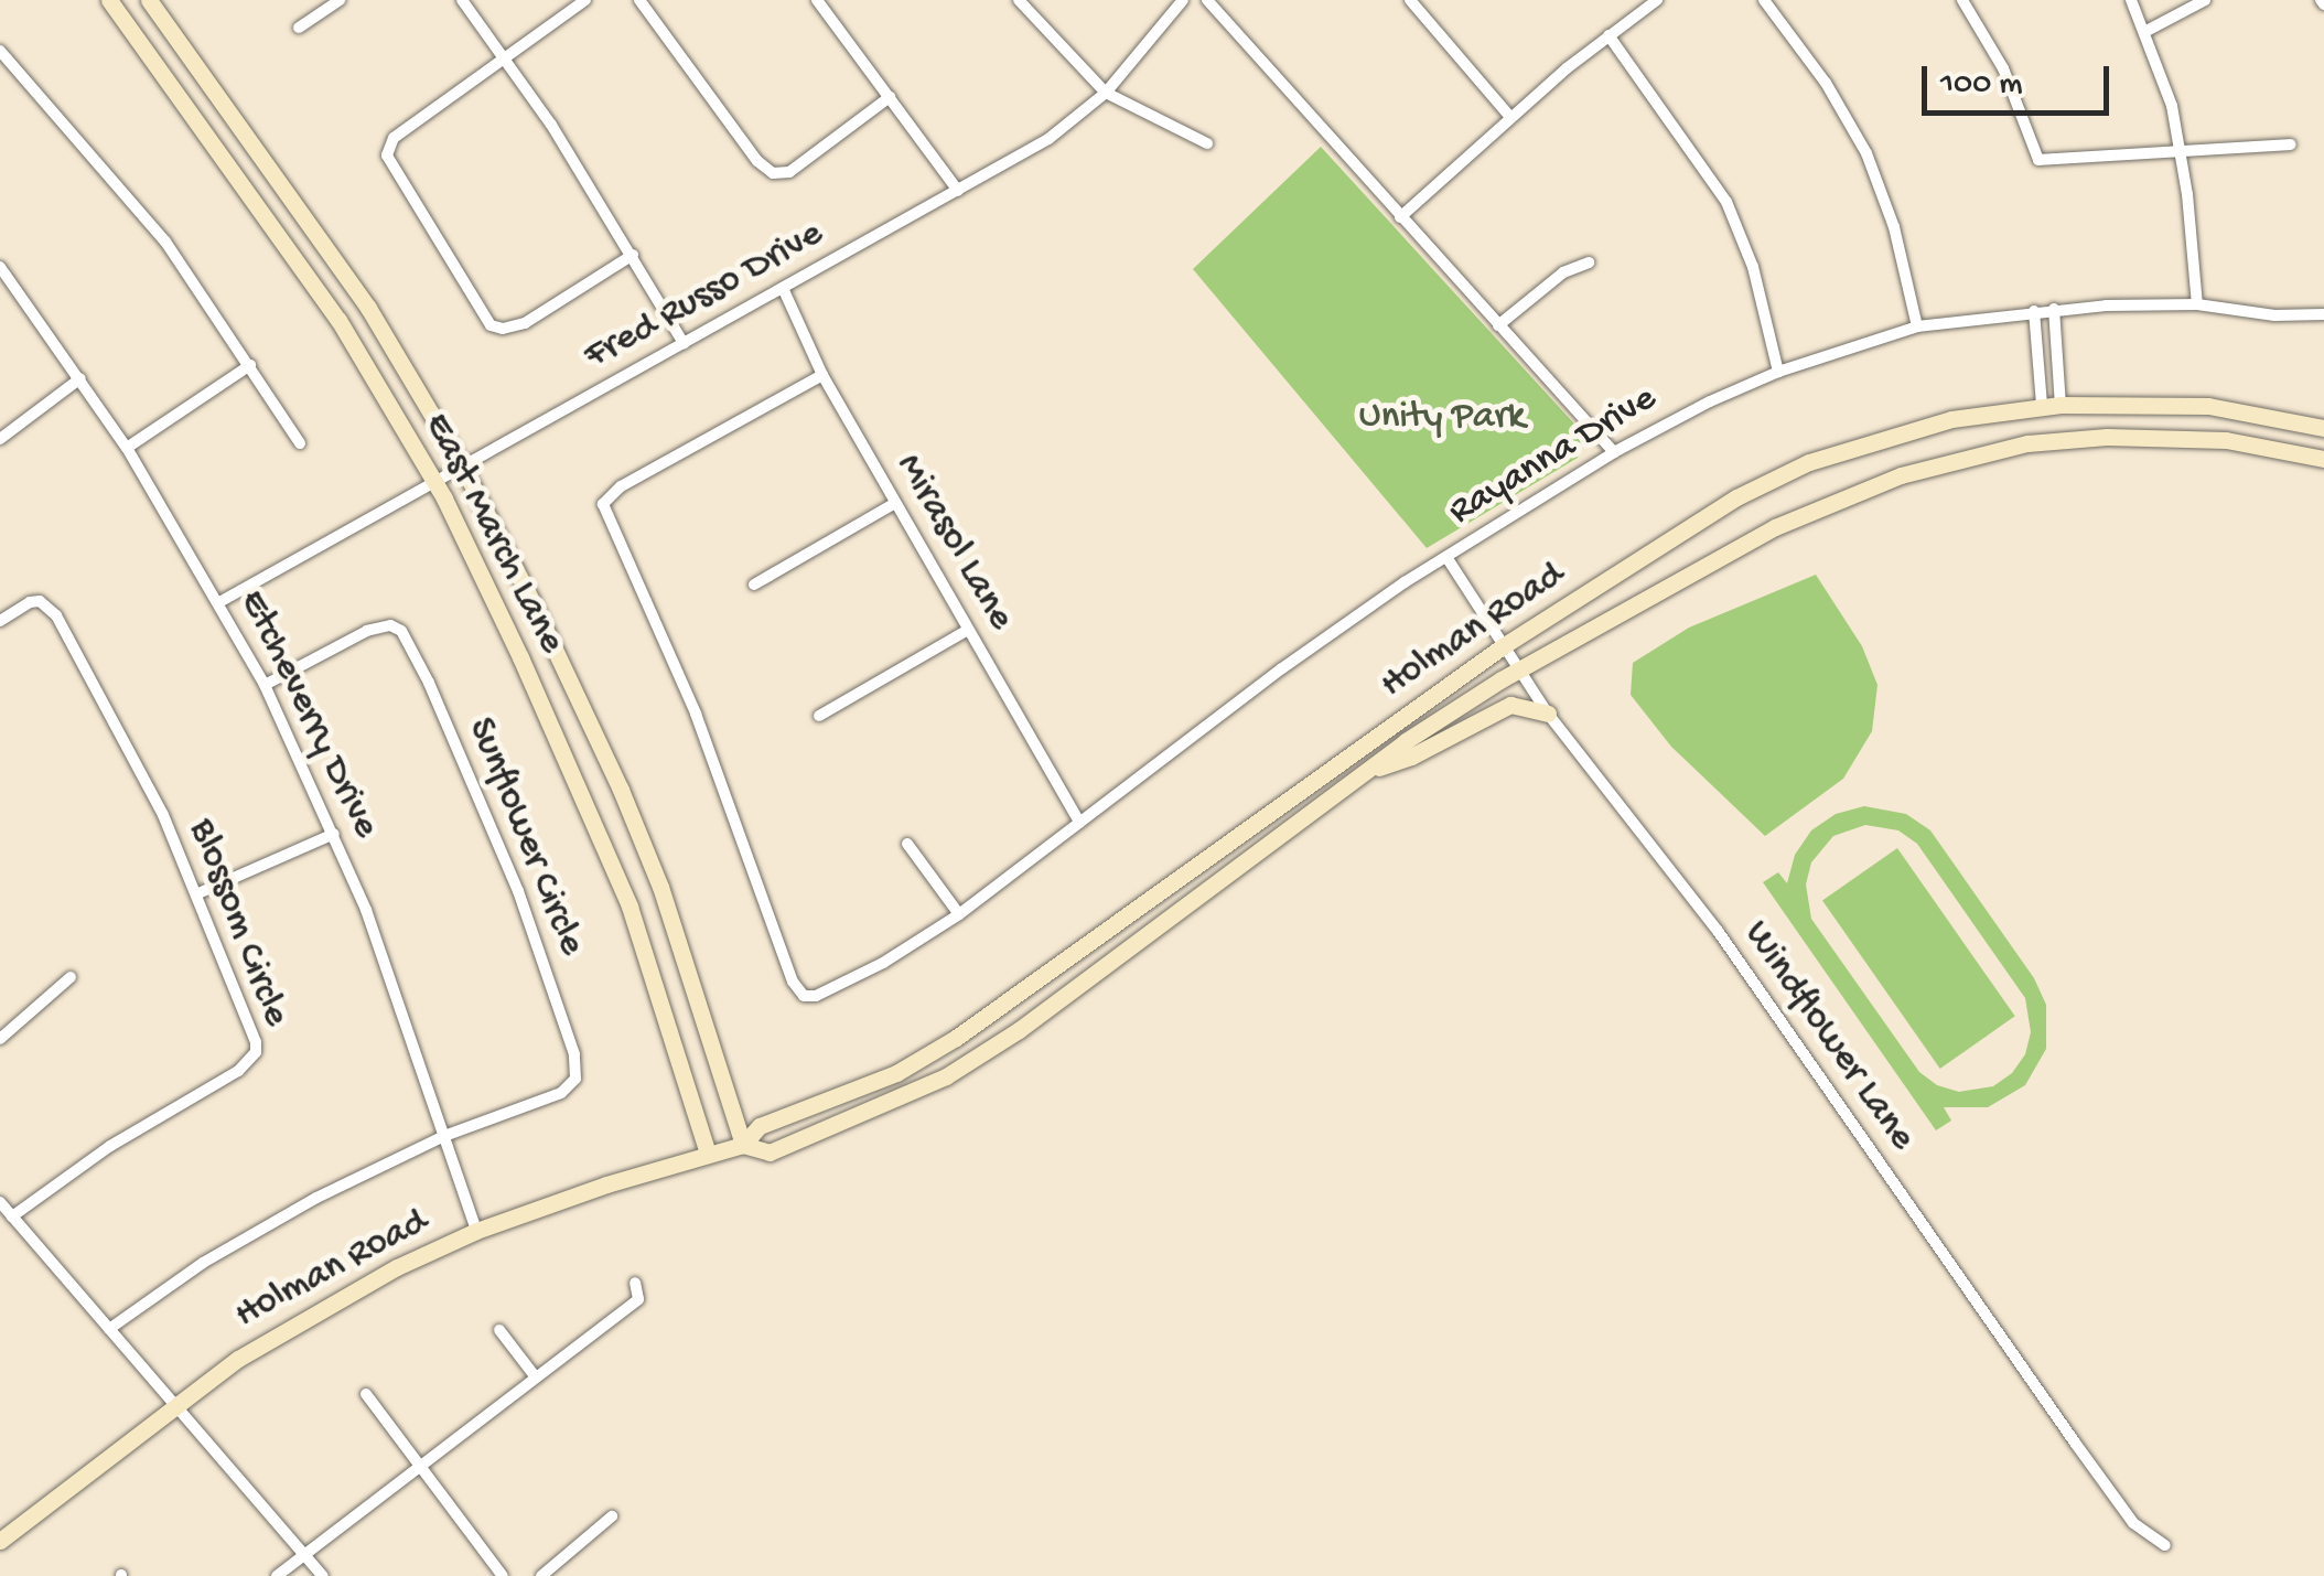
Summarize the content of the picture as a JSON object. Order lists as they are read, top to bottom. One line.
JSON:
{"streets":{"main road":["East March Lane","Holman Road"],"street":["Fred Russo Drive","Rayanna Drive","Mirasol Lane","Etcheverry Drive","Sunflower Circle","Blossom Circle","Windflower Lane"]},"crossings":[["Fred Russo Drive","East March Lane"],["Fred Russo Drive","Mirasol Lane"],["Fred Russo Drive","Etcheverry Drive"],["Rayanna Drive","Mirasol Lane"],["Rayanna Drive","Windflower Lane"],["East March Lane","Holman Road"],["Holman Road","Etcheverry Drive"],["Holman Road","Windflower Lane"],["Etcheverry Drive","Sunflower Circle"]],"parks":["Unity Park"],"scale_bar":"100 m"}
